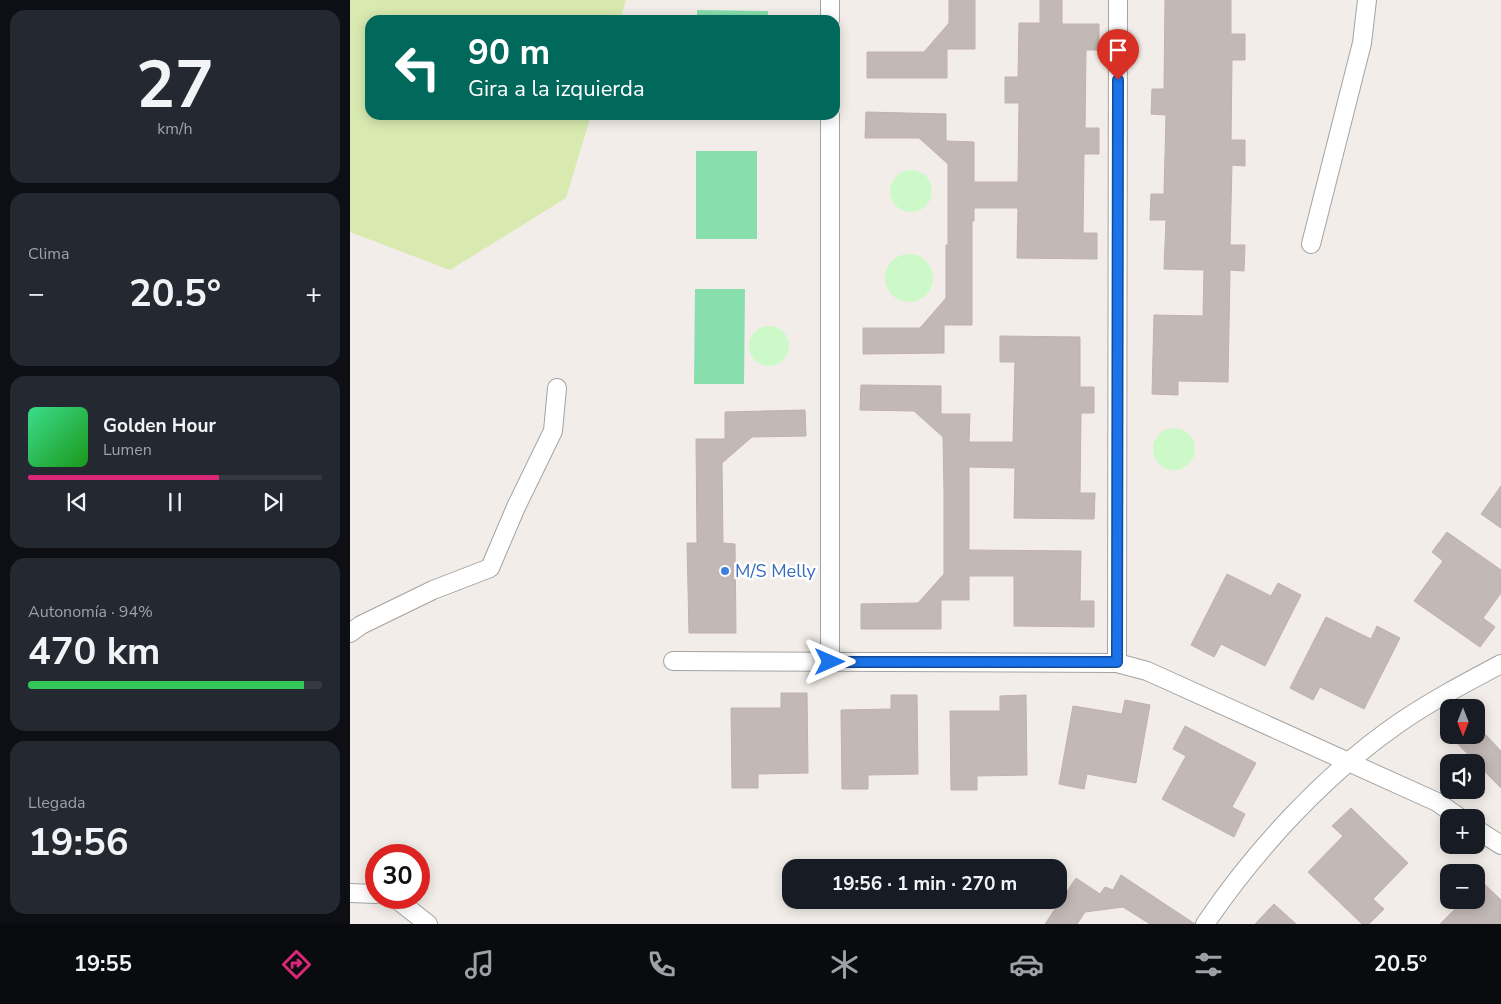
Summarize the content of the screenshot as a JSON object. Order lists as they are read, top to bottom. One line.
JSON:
{"places":["M/S Melly"],"north":"bottom","page":{"tile":[["27","km/h"],"Clima",["Autonomía · 94%","470 km"],["Llegada","19:56"]],"turn":["90 m","Gira a la izquierda"],"heat":["−","20.5°","+"],"song":["Golden Hour","Lumen"],"map_buttons":["+","−"],"limit":"30","trip":"19:56 · 1 min · 270 m","tabs":["19:55","20.5°"]}}
